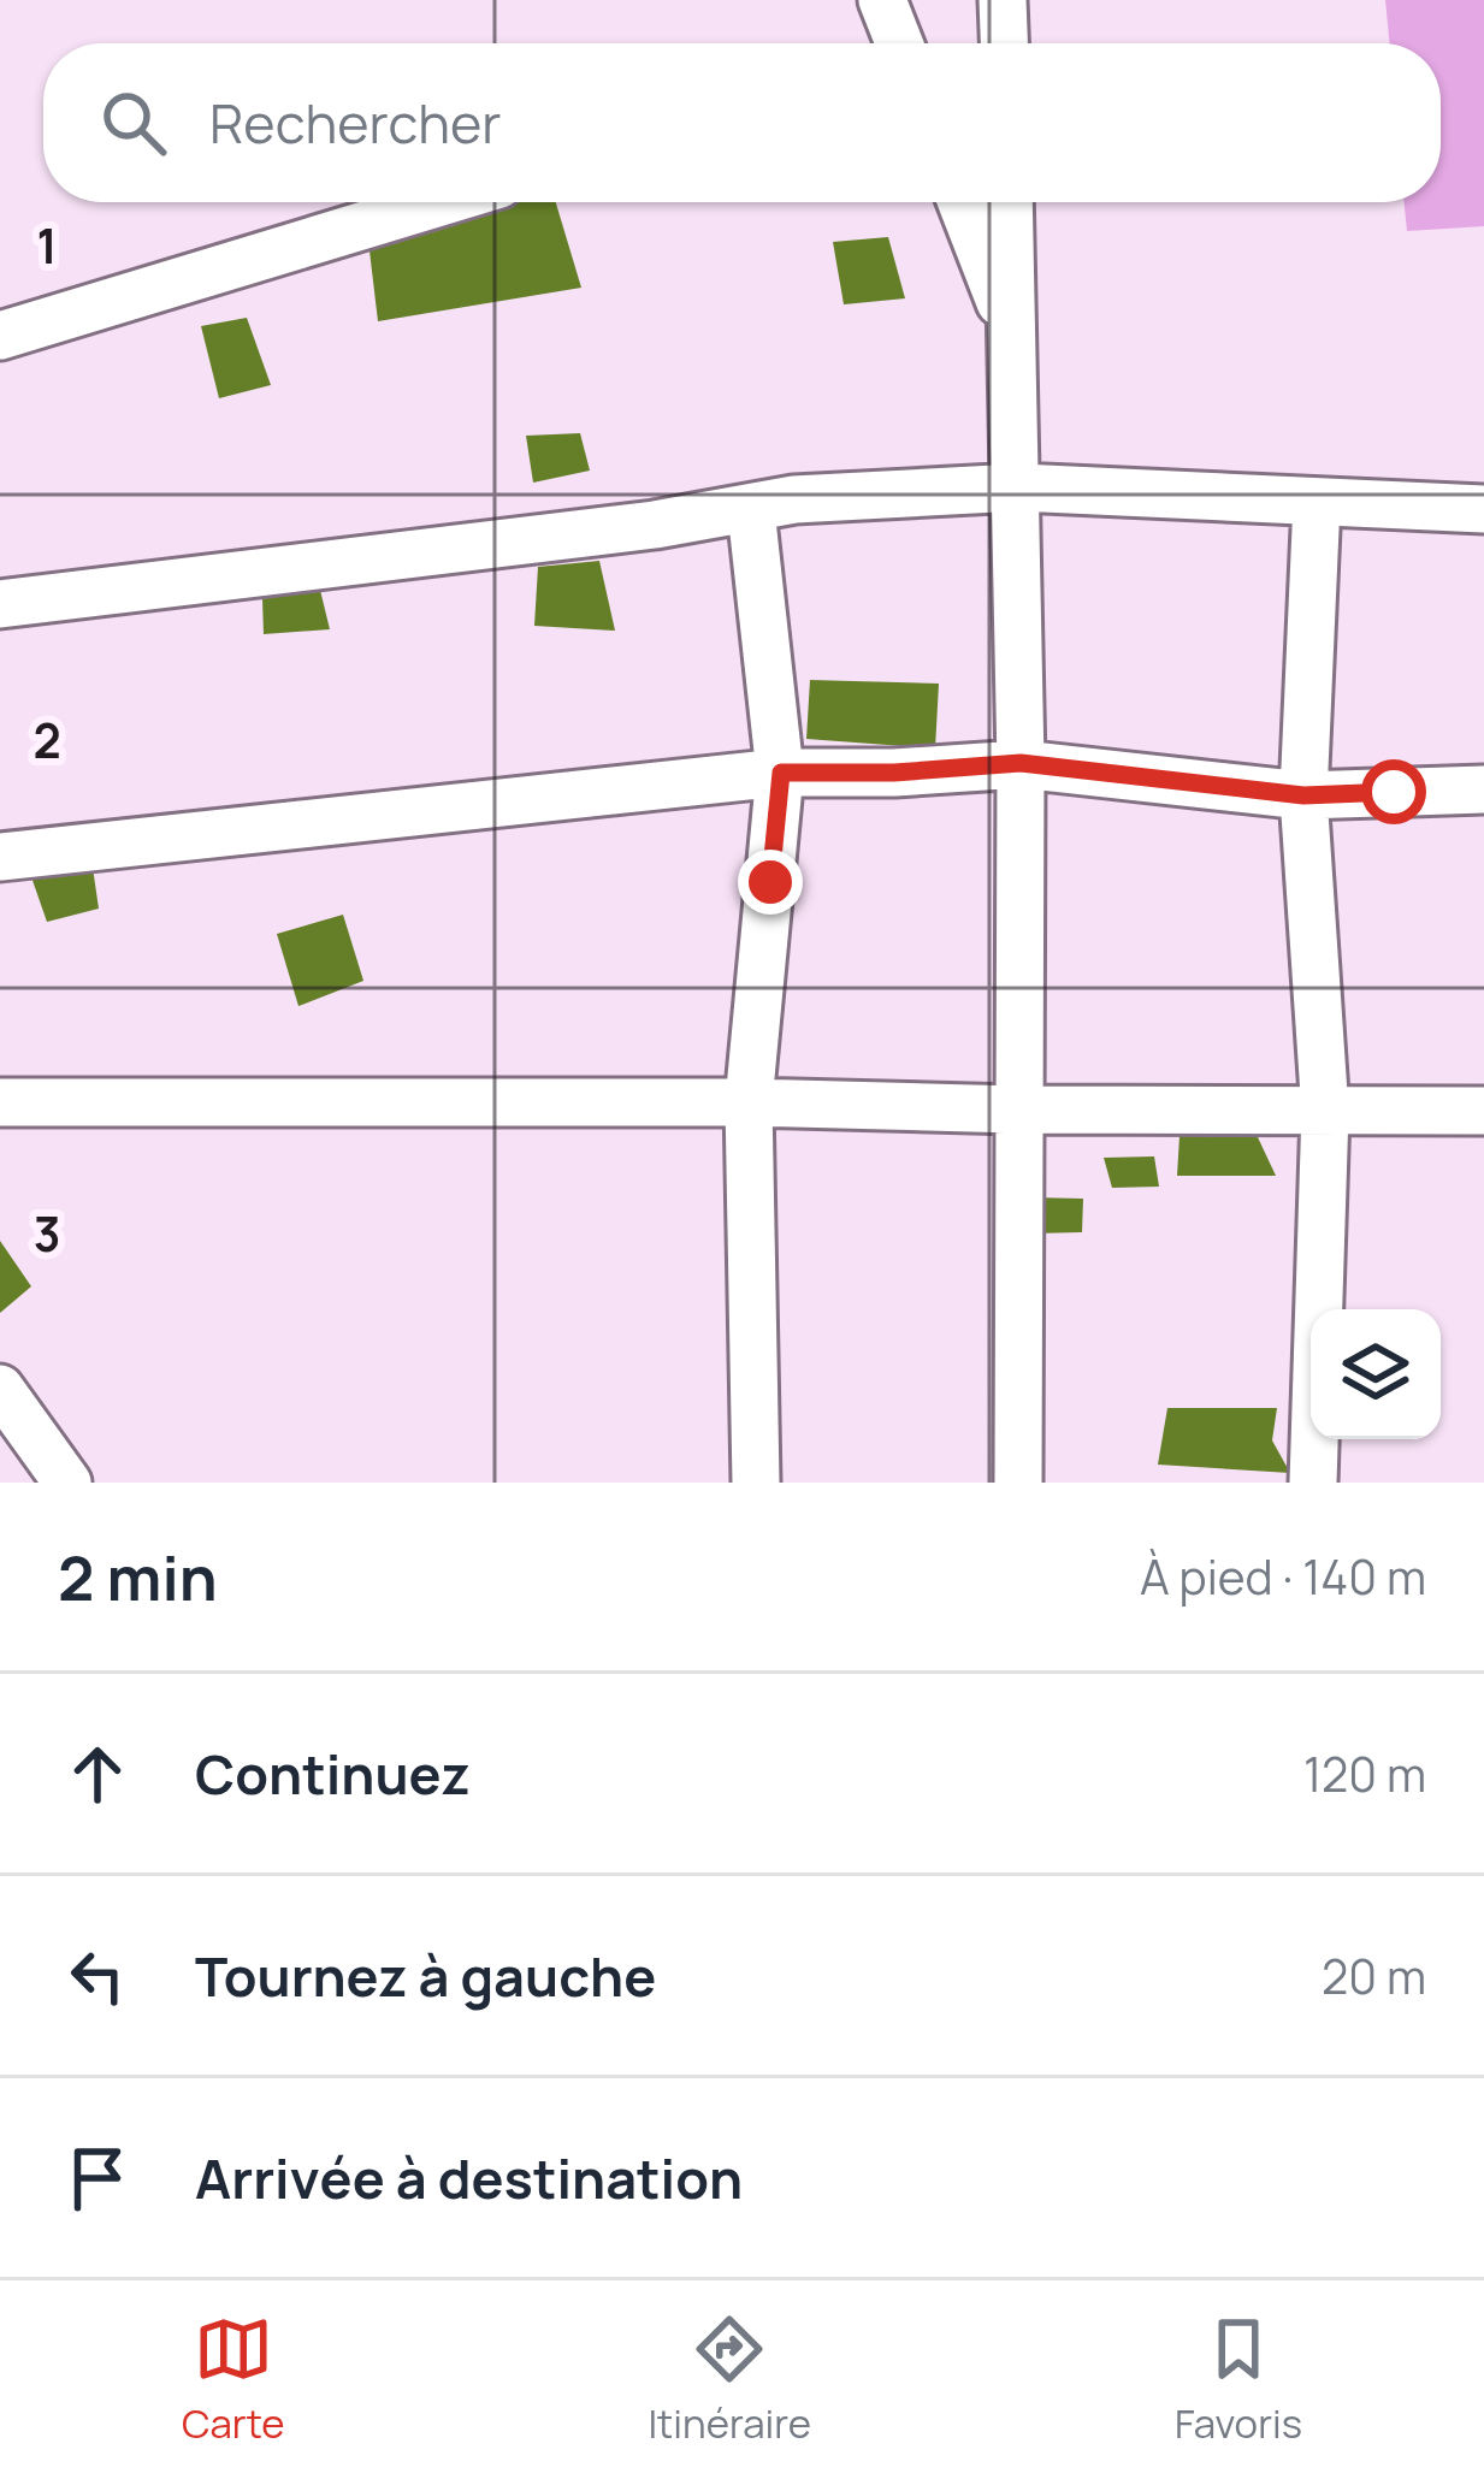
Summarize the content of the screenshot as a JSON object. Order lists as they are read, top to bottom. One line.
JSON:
{"page":{"search":"Rechercher","heading":["2 min","À pied · 140 m"],"list":[["Continuez","120 m"],["Tournez à gauche","20 m"],"Arrivée à destination"],"nav":["Carte","Itinéraire","Favoris"]},"grid":{"rows":["1","2","3"]}}
